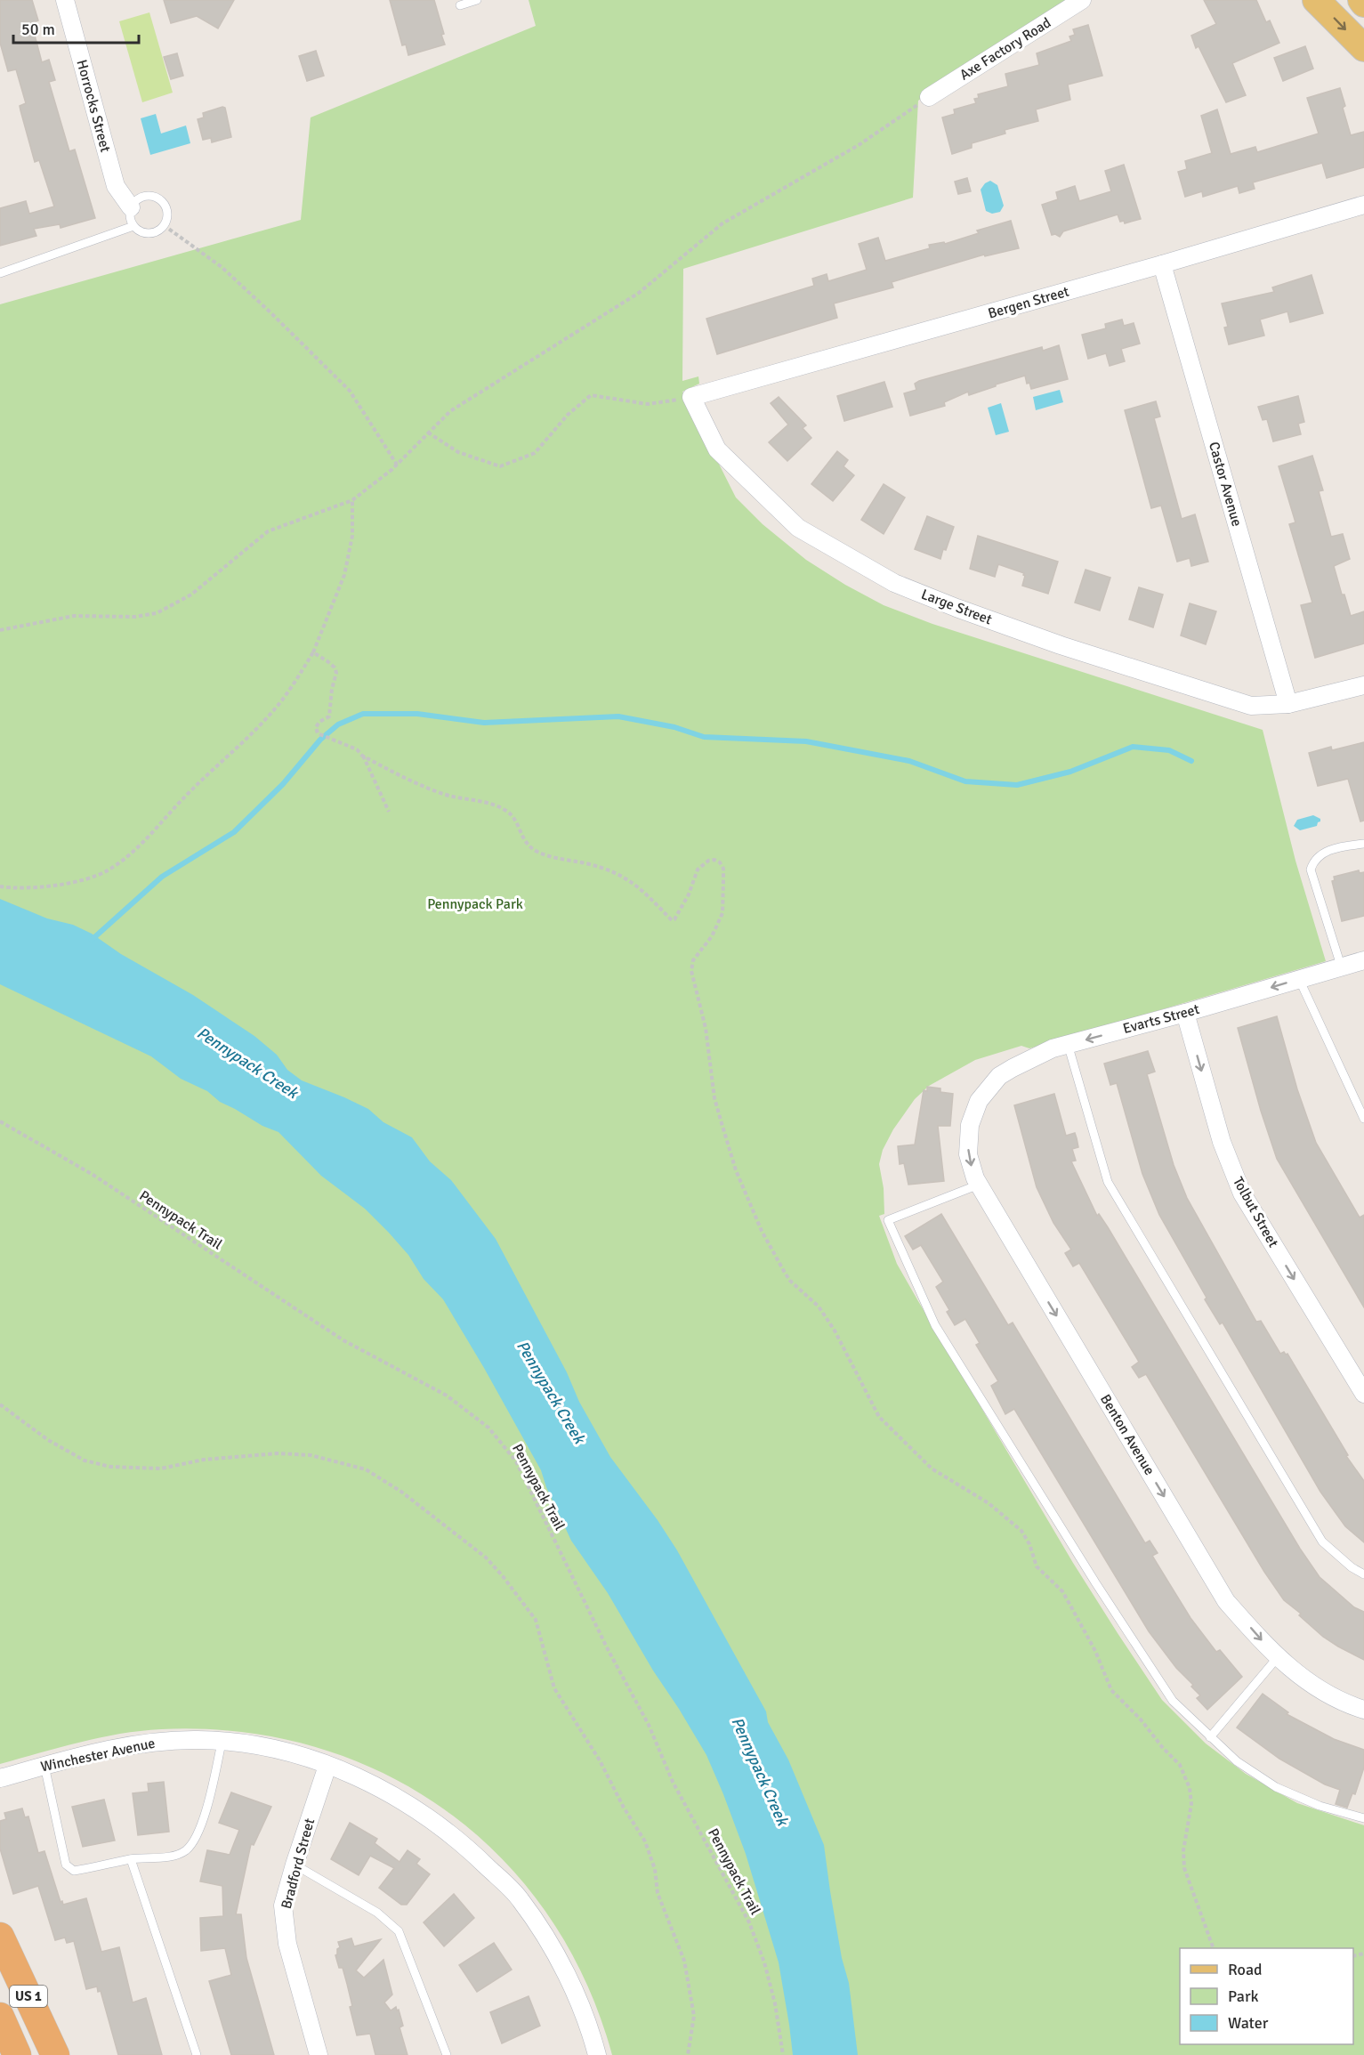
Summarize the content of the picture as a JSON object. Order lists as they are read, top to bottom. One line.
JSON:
{"streets":{"highway":["US 1"],"street":["Axe Factory Road","Horrocks Street","Bergen Street","Castor Avenue","Large Street","Evarts Street","Tolbut Street","Benton Avenue","Winchester Avenue","Bradford Street"],"path":["Pennypack Trail"]},"crossings":[["Bergen Street","Castor Avenue"],["Bergen Street","Large Street"],["Castor Avenue","Large Street"],["Evarts Street","Tolbut Street"],["Evarts Street","Benton Avenue"],["Winchester Avenue","Bradford Street"]],"one_way":["Evarts Street","Tolbut Street","Benton Avenue"],"water":["Pennypack Creek"],"parks":["Pennypack Park"],"legend":["Road","Park","Water"],"scale_bar":"50 m"}
